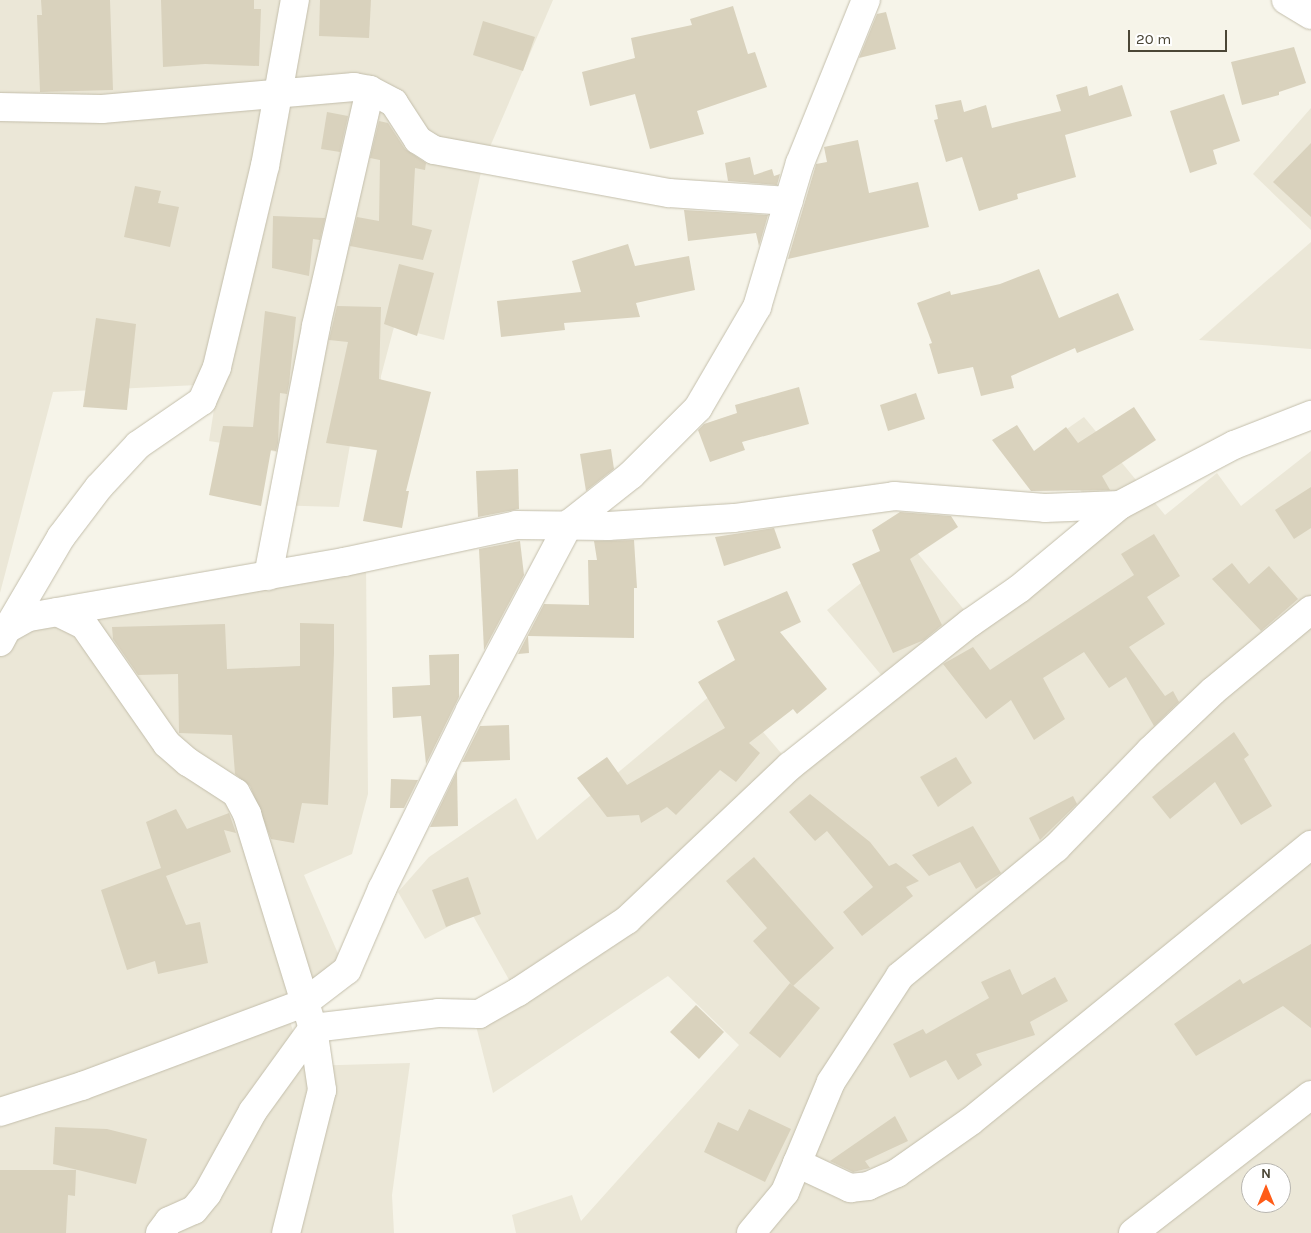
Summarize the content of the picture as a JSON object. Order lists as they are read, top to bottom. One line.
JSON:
{"scale_bar":"20 m","north":"top"}
